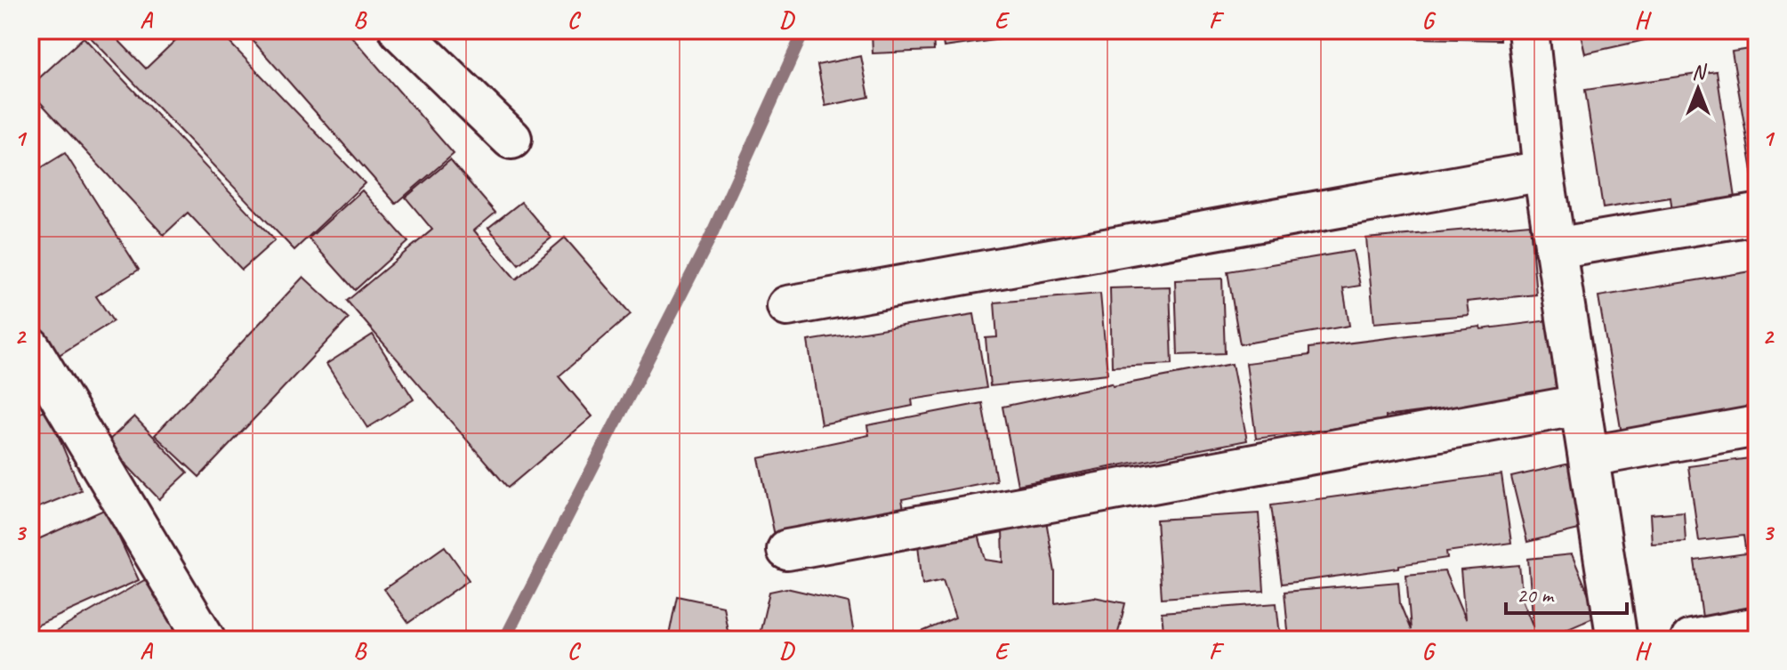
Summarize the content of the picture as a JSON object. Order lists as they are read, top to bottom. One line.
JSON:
{"scale_bar":"20 m","north":"top","grid":{"columns":["A","B","C","D","E","F","G","H"],"rows":["1","2","3"]}}
